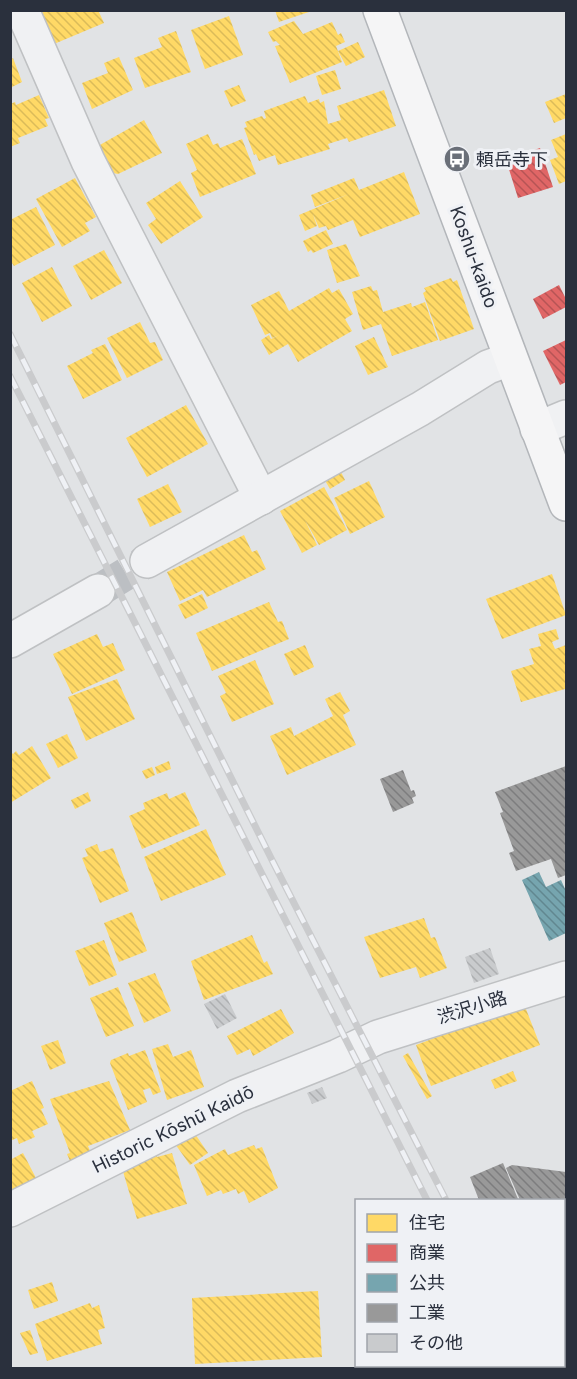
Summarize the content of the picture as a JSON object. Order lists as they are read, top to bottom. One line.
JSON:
{"streets":{"highway":["Koshu-kaido"],"street":["渋沢小路","Historic Kōshū Kaidō"]},"crossings":[["渋沢小路","Historic Kōshū Kaidō"]],"places":{"bus stop":["頼岳寺下"]},"legend":["住宅","商業","公共","工業","その他"]}
